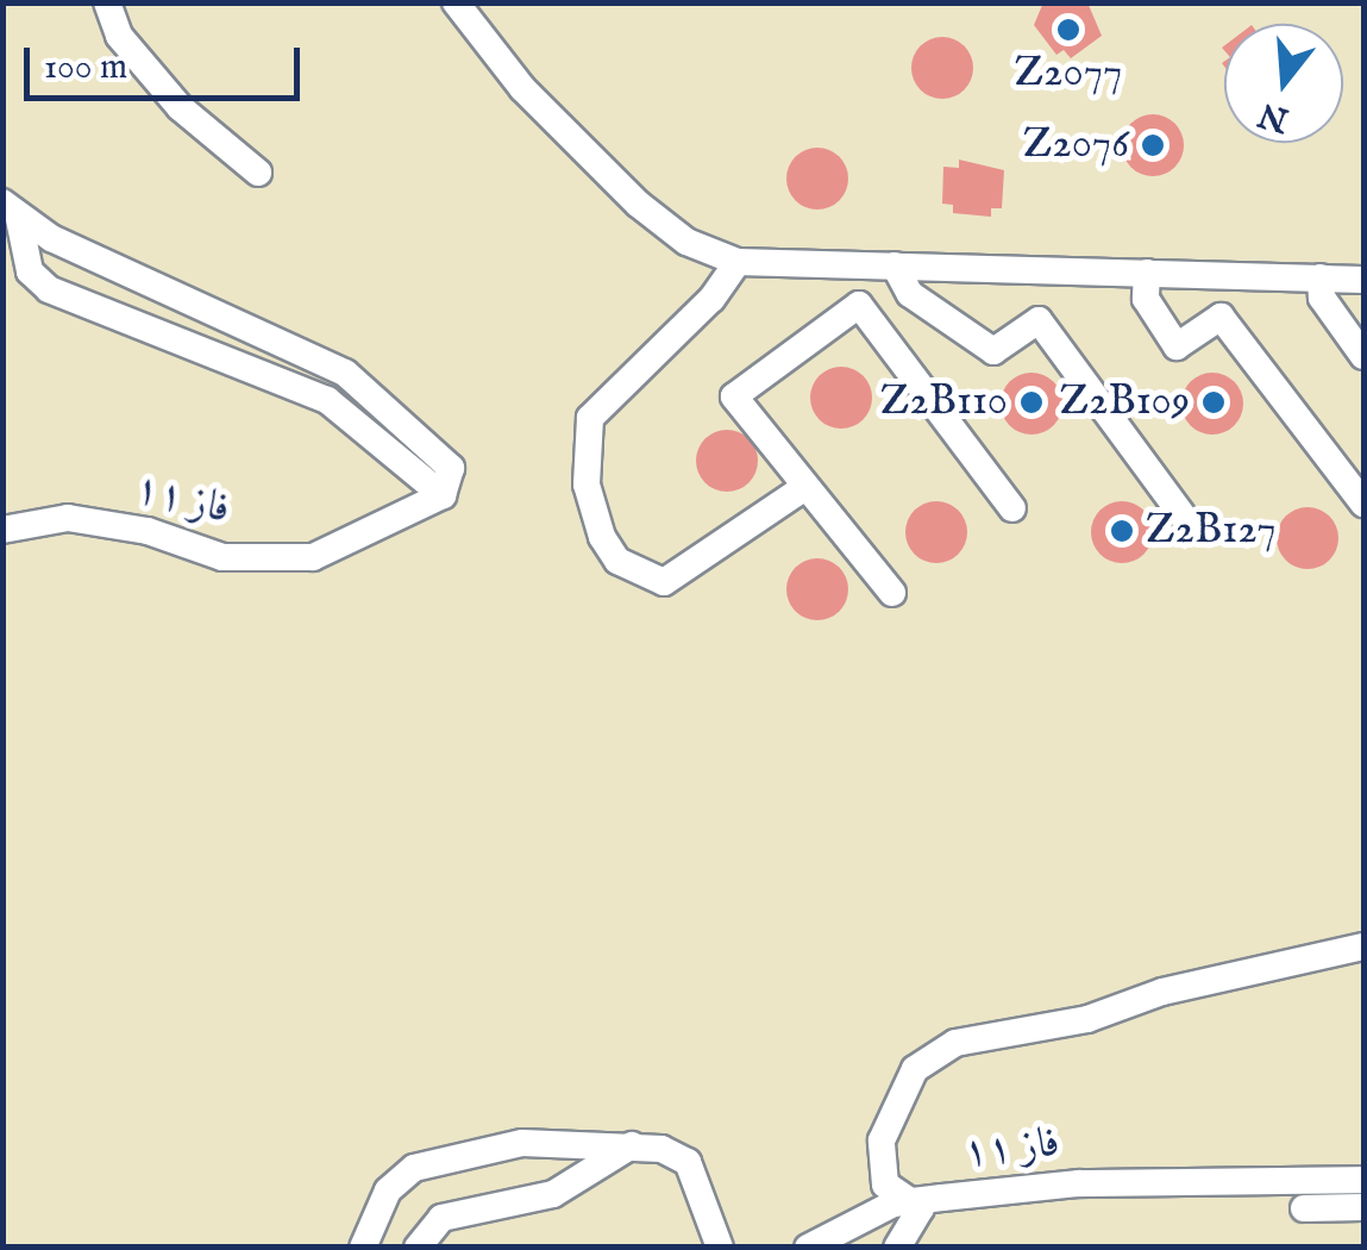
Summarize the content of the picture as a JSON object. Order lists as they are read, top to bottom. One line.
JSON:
{"streets":{"street":["فاز ۱۱"]},"places":["Z2077","Z2076","Z2B110","Z2B109","Z2B127"],"scale_bar":"100 m","north":"bottom"}
